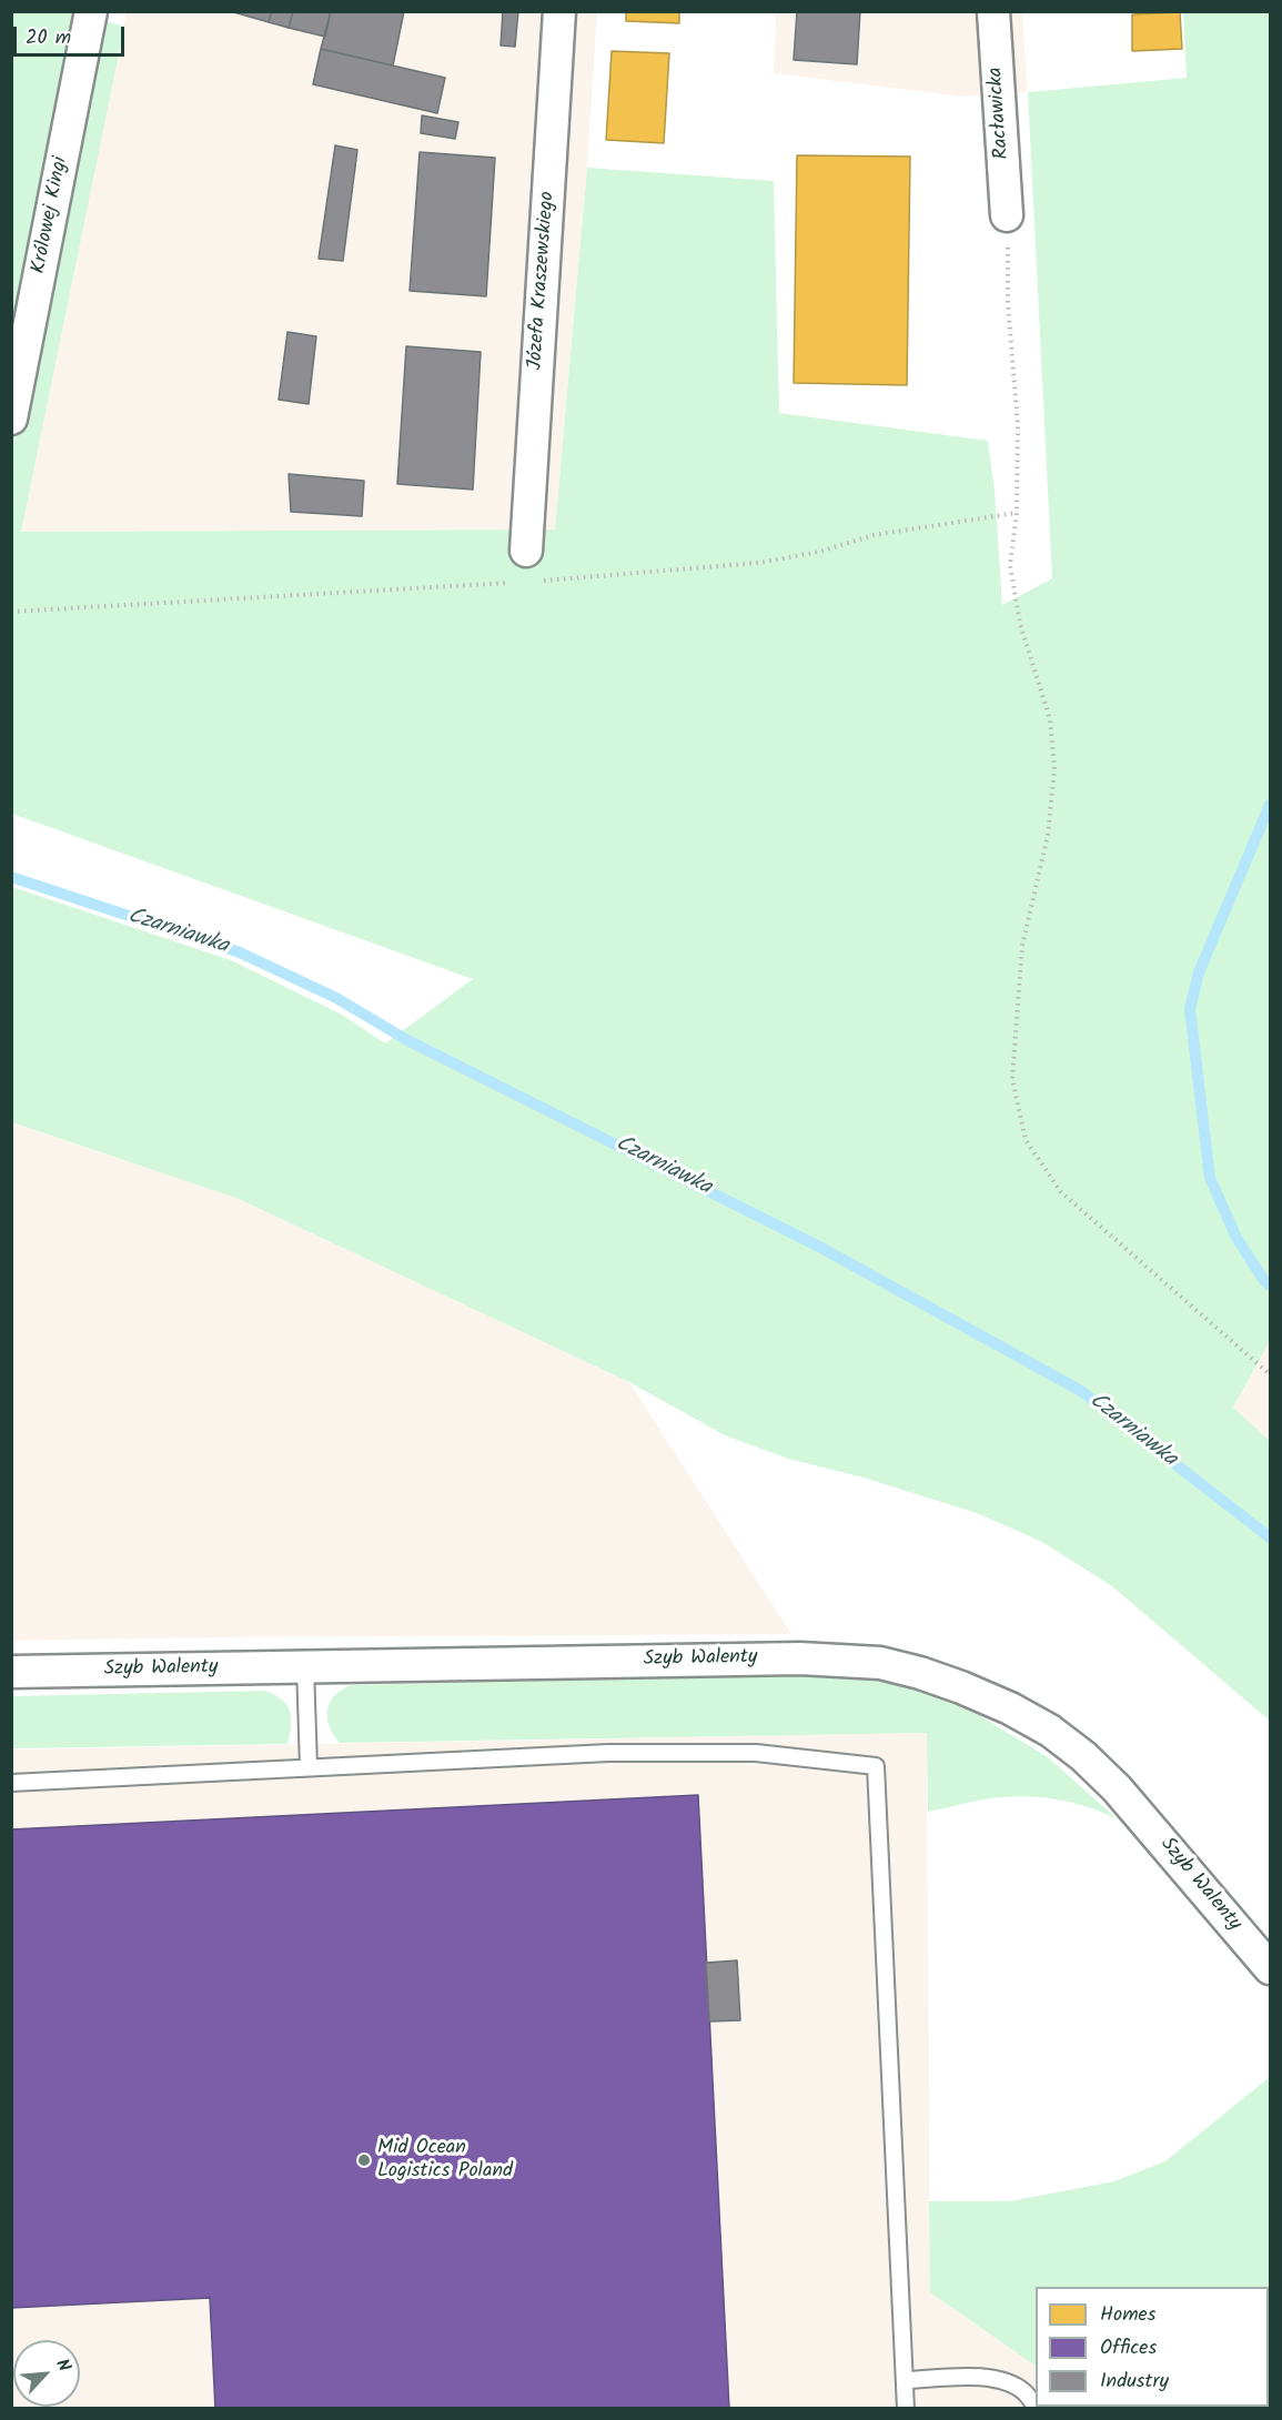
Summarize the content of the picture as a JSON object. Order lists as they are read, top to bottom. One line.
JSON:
{"streets":{"street":["Racławicka","Królowej Kingi","Józefa Kraszewskiego","Szyb Walenty"]},"water":["Czarniawka"],"places":["Mid Ocean Logistics Poland"],"legend":["Homes","Offices","Industry"],"scale_bar":"20 m","north":"top right"}
